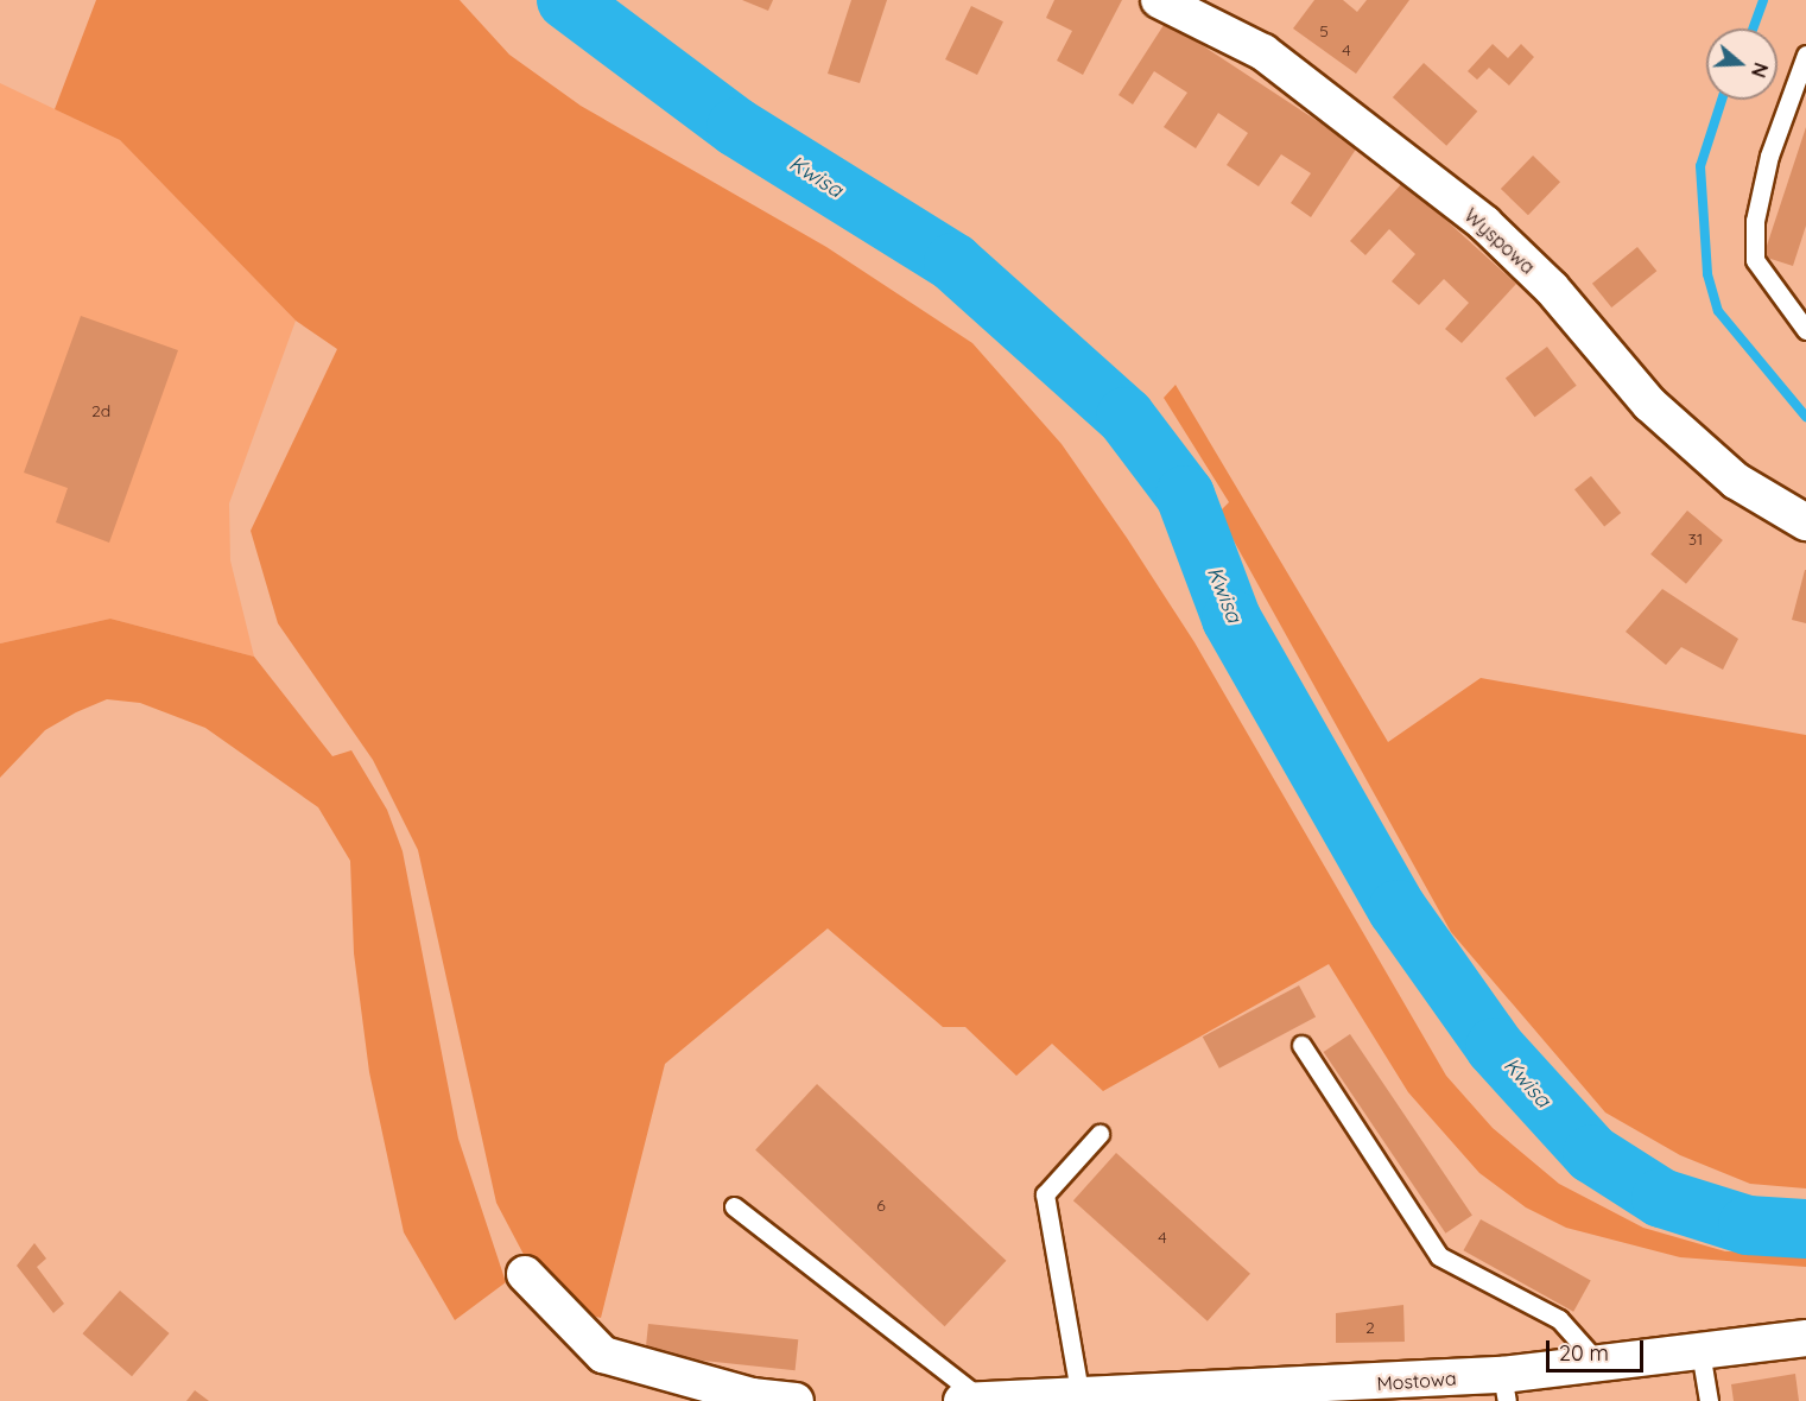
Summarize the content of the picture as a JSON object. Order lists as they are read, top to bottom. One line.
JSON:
{"streets":{"street":["Wyspowa","Mostowa"]},"water":["Kwisa"],"house_numbers":["5","4","2d","31","6","4","2"],"scale_bar":"20 m","north":"right"}
